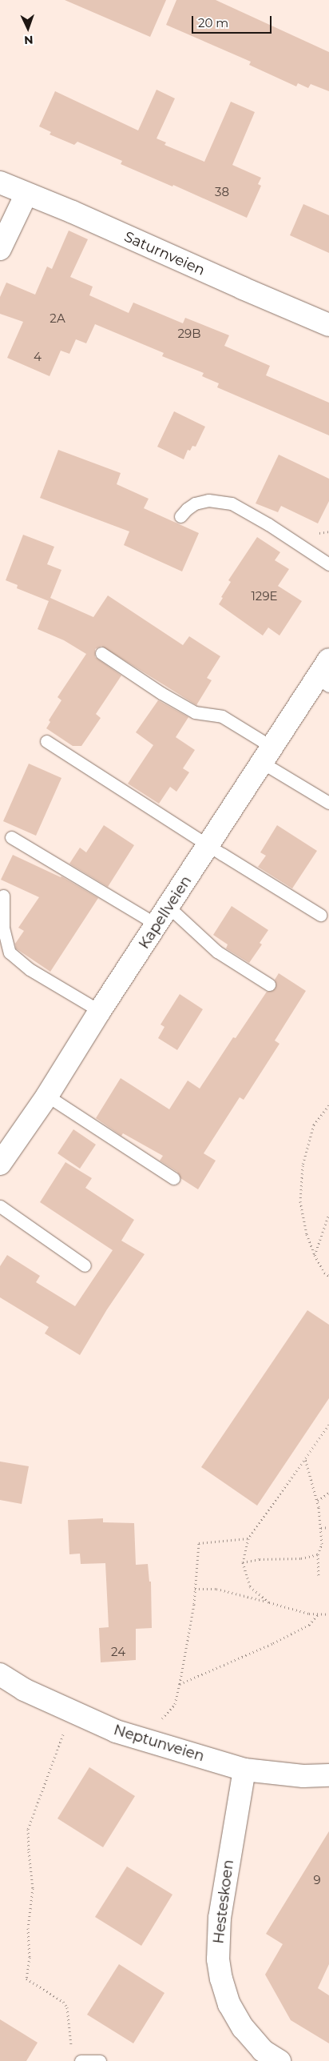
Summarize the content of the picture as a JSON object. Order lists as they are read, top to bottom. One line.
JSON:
{"streets":{"street":["Saturnveien","Kapellveien","Neptunveien","Hesteskoen"]},"crossings":[["Neptunveien","Hesteskoen"]],"house_numbers":["38","2A","29B","4","129E","24","9"],"scale_bar":"20 m","north":"bottom"}
